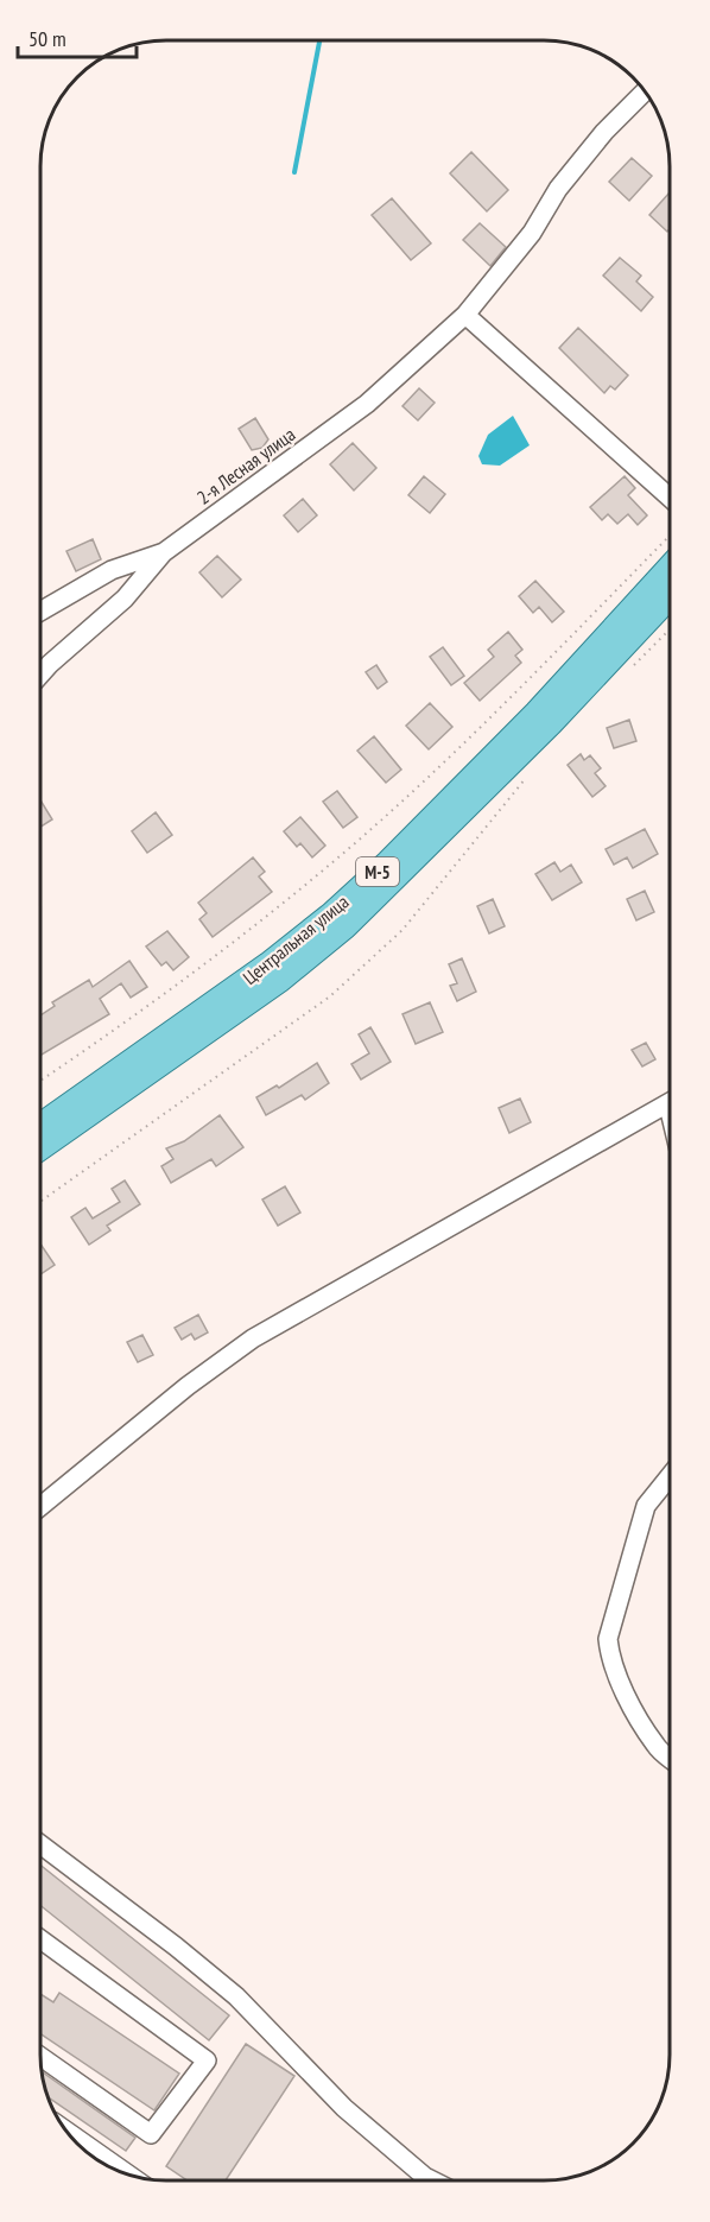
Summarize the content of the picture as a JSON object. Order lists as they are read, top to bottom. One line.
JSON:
{"streets":{"main road":["М-5","Центральная улица"],"street":["2-я Лесная улица"]},"scale_bar":"50 m"}
